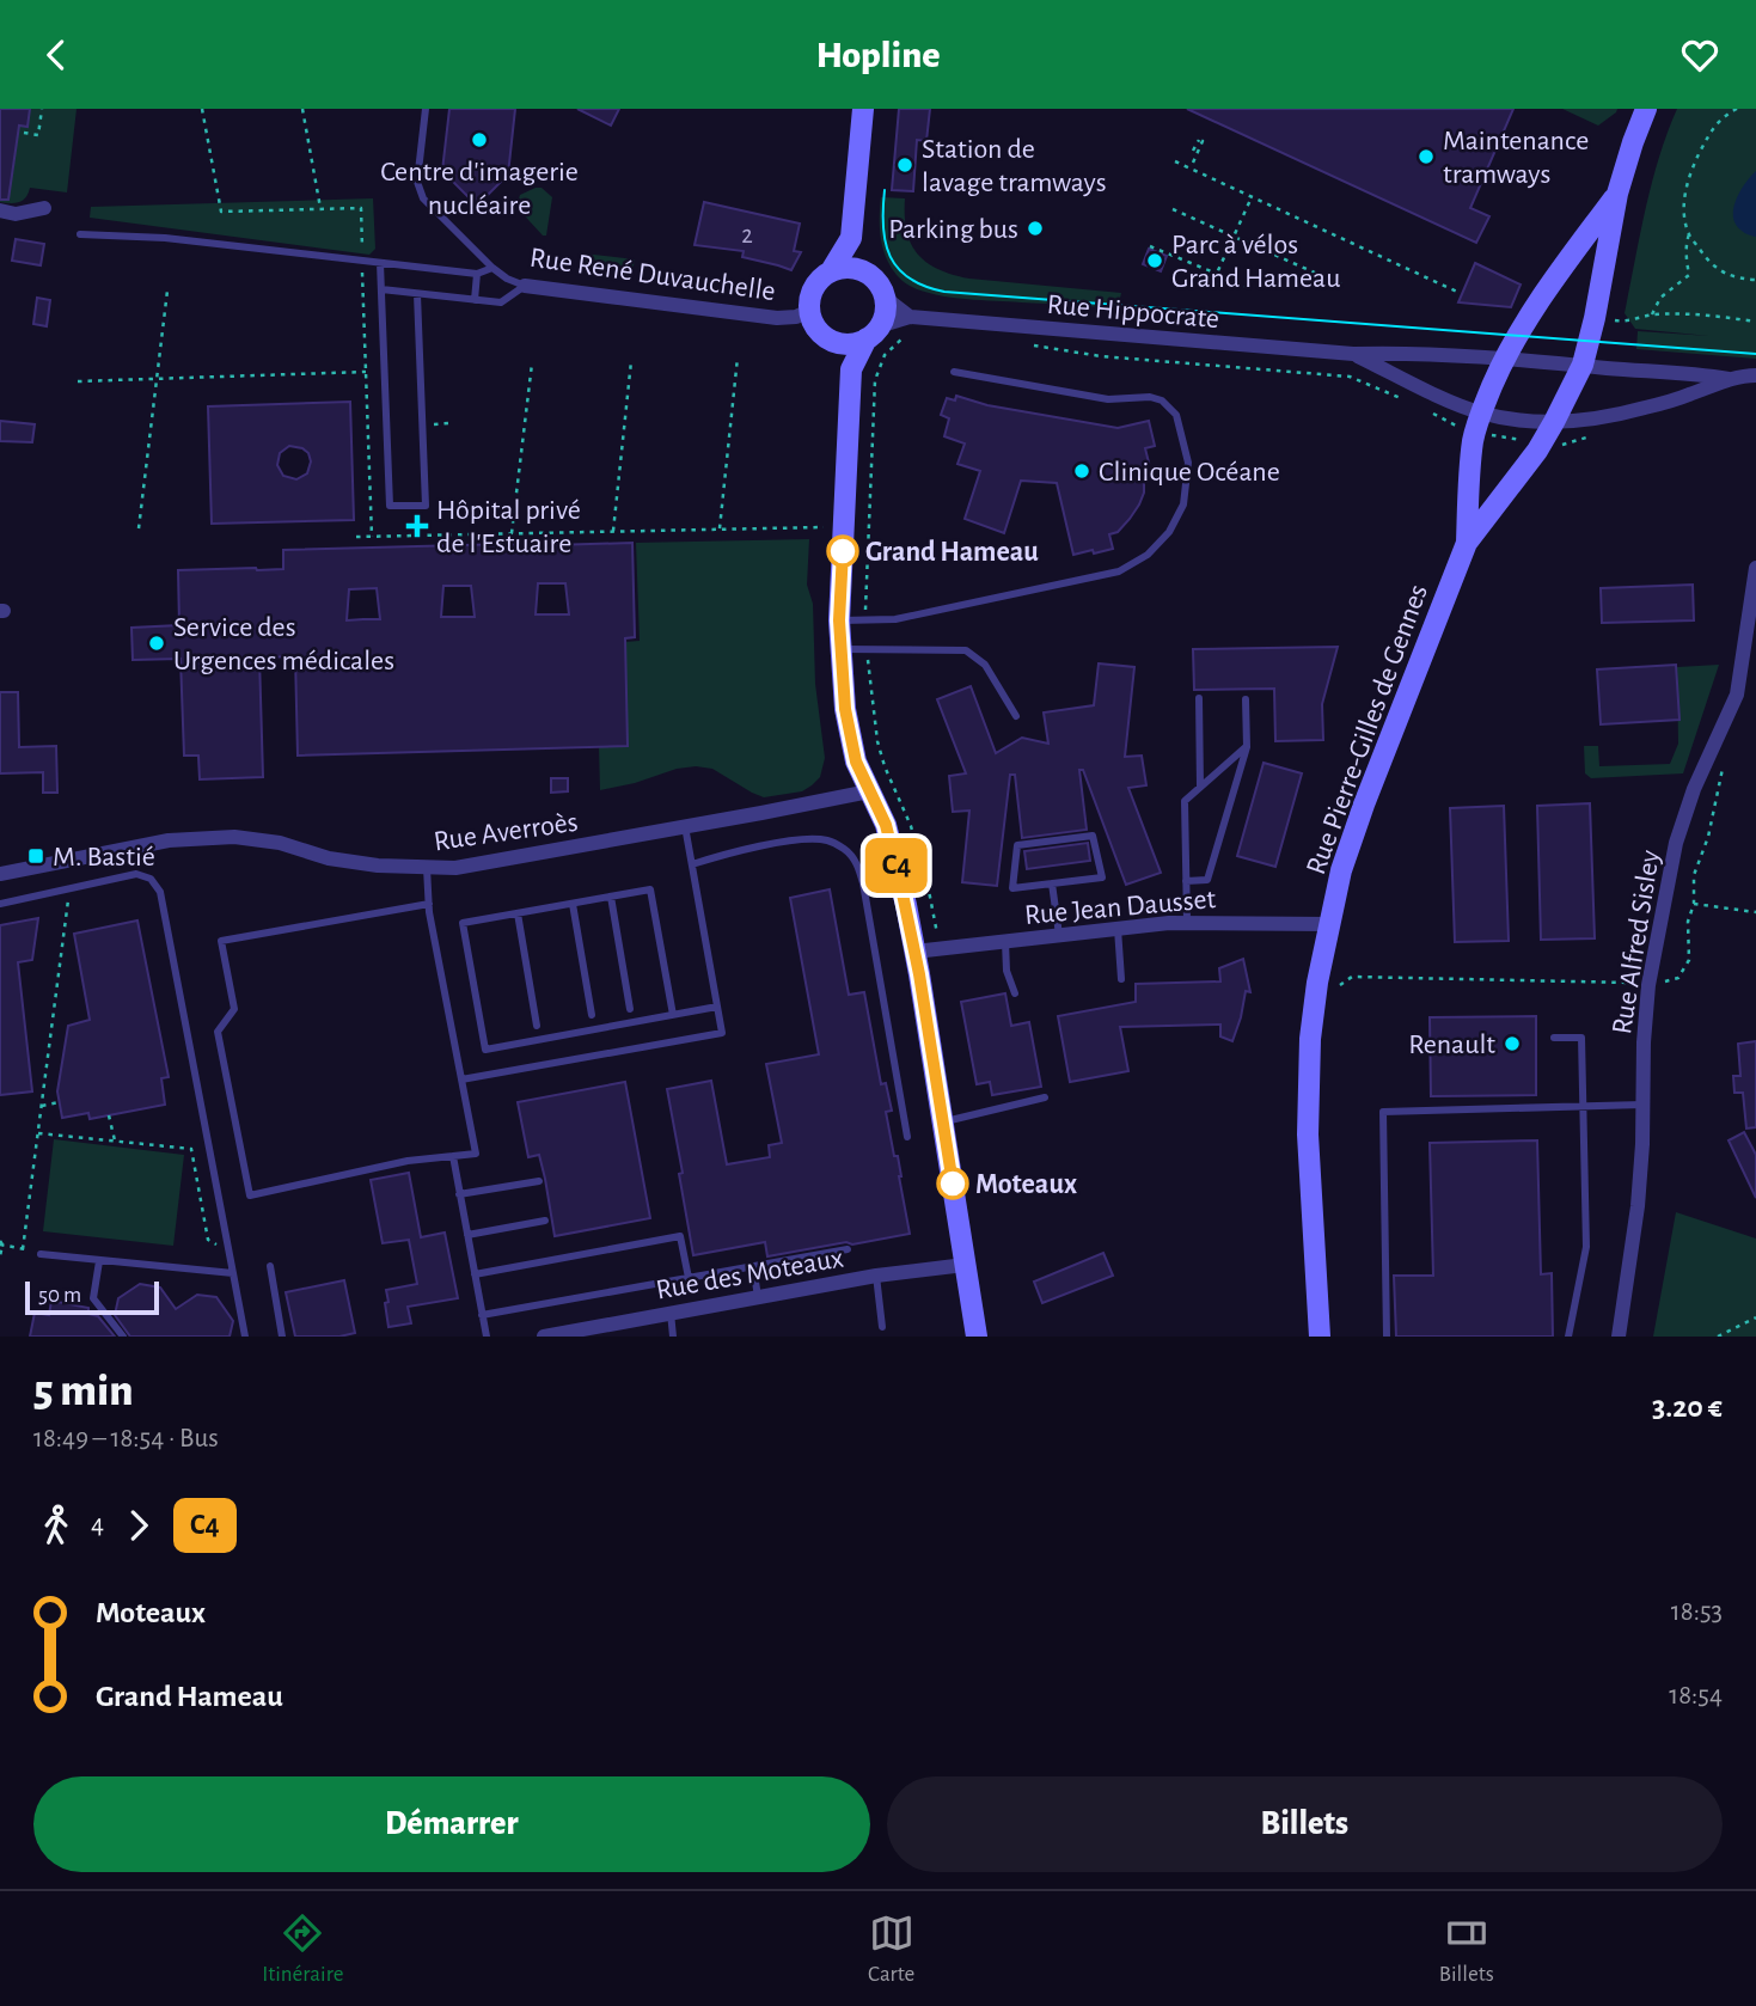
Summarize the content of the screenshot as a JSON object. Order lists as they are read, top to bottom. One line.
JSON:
{"streets":{"main road":["Rue Pierre-Gilles de Gennes"],"street":["Rue René Duvauchelle","Rue Hippocrate","Rue Averroès","Rue Jean Dausset","Rue Alfred Sisley","Rue des Moteaux"]},"crossings":[["Rue René Duvauchelle","Rue Hippocrate"],["Rue Hippocrate","Rue Pierre-Gilles de Gennes"],["Rue Pierre-Gilles de Gennes","Rue Jean Dausset"]],"places":{"other":["Centre d'imagerie nucléaire","Maintenance tramways","Station de lavage tramways","Parking bus","Parc à vélos Grand Hameau","Clinique Océane","Grand Hameau","Service des Urgences médicales","Renault","Moteaux"],"health":["Hôpital privé de l'Estuaire"],"transit":["M. Bastié"]},"lines":["bus line C4"],"house_numbers":["2"],"scale_bar":"50 m","page":{"header":"Hopline","on_map":"C4","scale":"50 m","heading":["5 min","18:49 – 18:54 · Bus","3.20 €"],"legs":["4","C4"],"list":[{"name":"Moteaux","value":"18:53"},{"name":"Grand Hameau","value":"18:54"}],"buttons":["Démarrer","Billets"],"tabs":["Itinéraire","Carte","Billets"]}}
